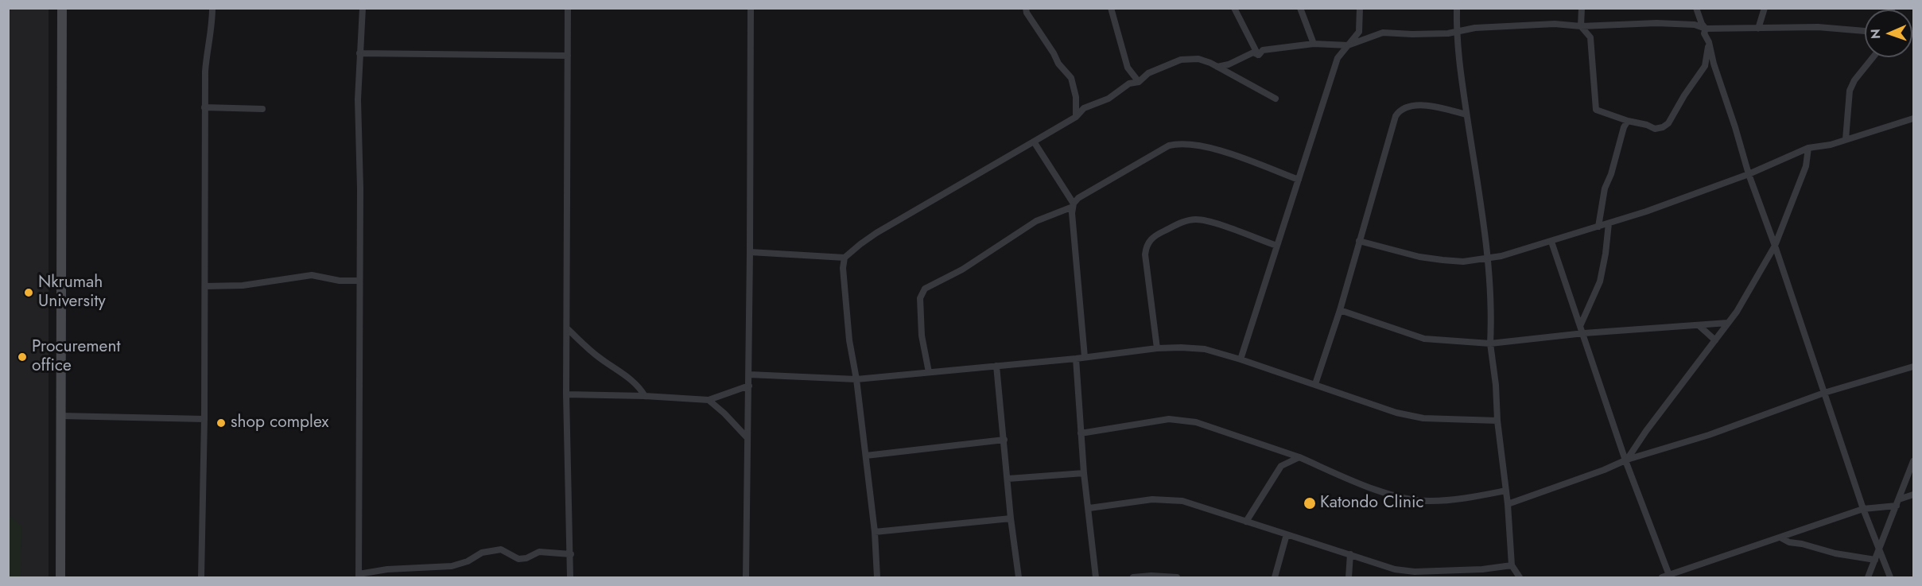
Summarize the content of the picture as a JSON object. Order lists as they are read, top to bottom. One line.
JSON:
{"places":["Nkrumah University","Procurement office","shop complex","Katondo Clinic"],"north":"left"}
